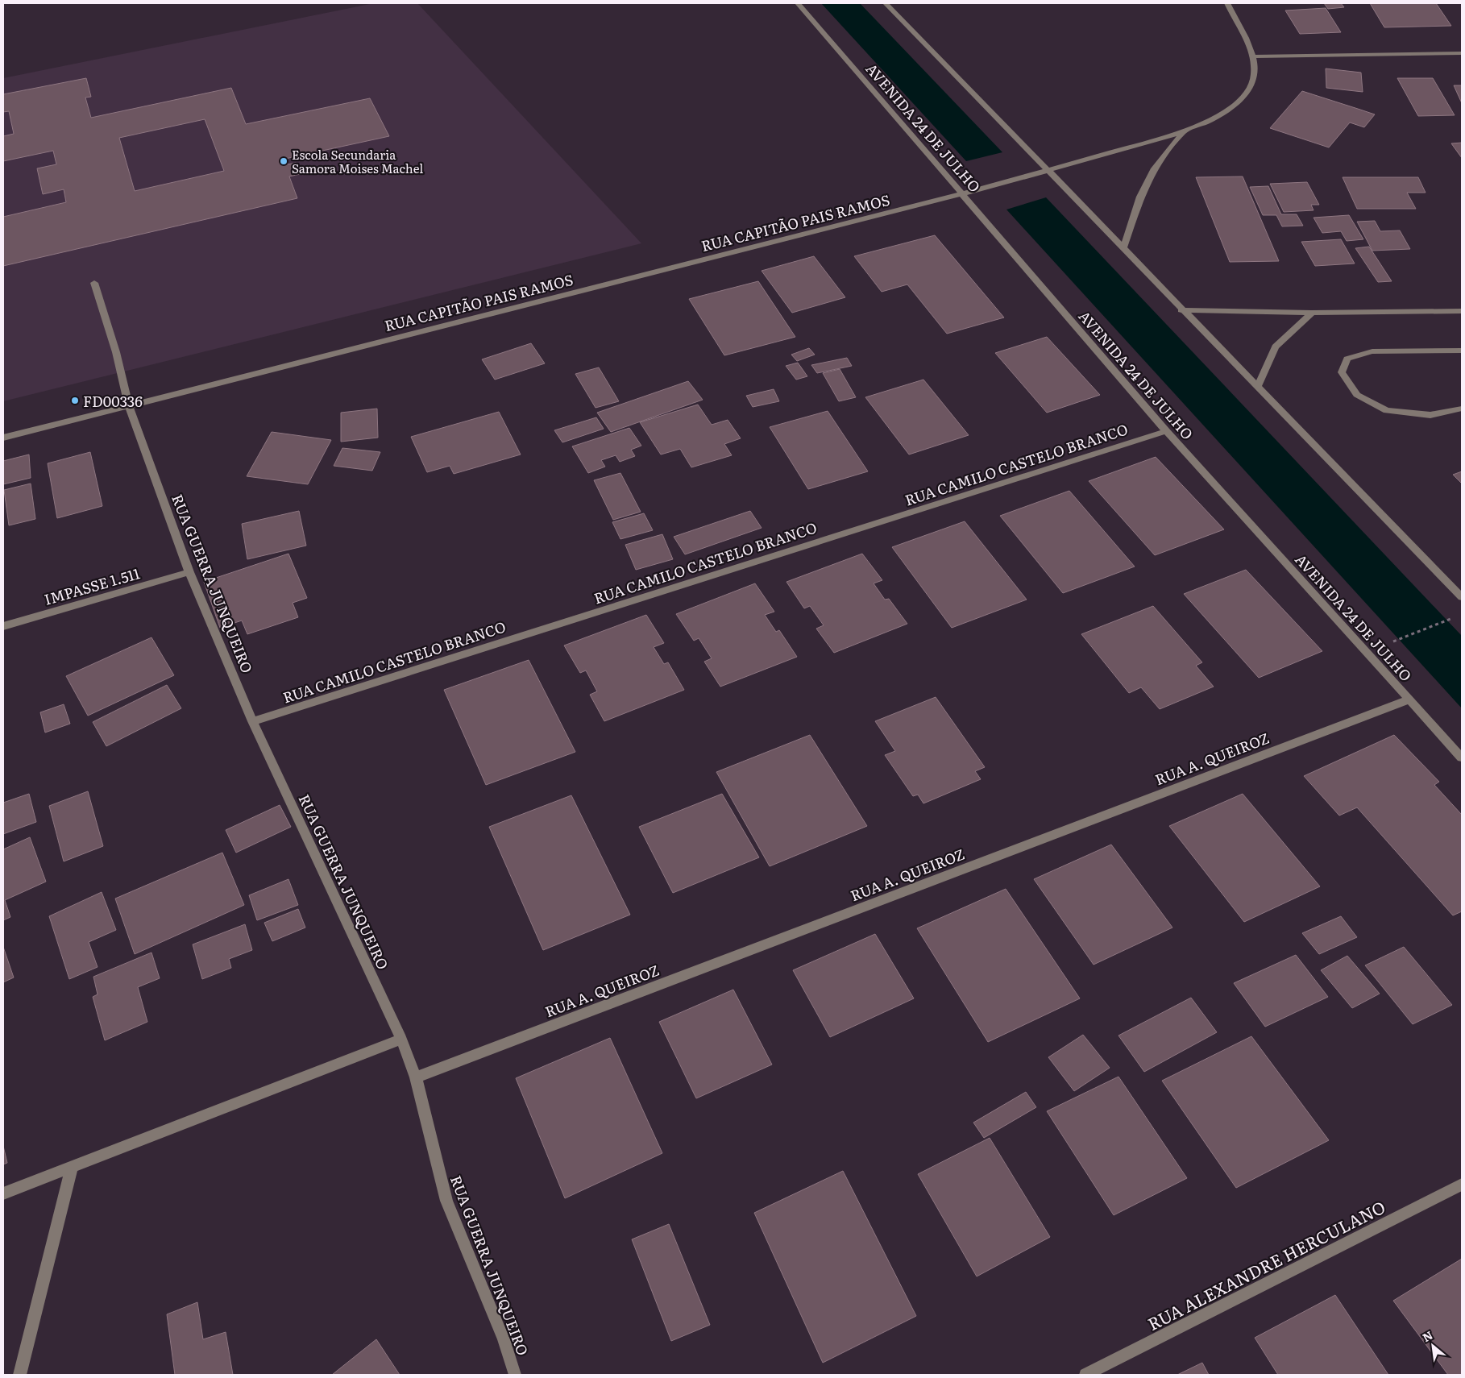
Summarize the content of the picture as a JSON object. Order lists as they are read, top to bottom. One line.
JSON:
{"streets":{"street":["AVENIDA 24 DE JULHO","RUA CAPITÃO PAIS RAMOS","RUA CAMILO CASTELO BRANCO","RUA GUERRA JUNQUEIRO","IMPASSE 1.511","RUA A. QUEIROZ","RUA ALEXANDRE HERCULANO"]},"crossings":[["AVENIDA 24 DE JULHO","RUA CAPITÃO PAIS RAMOS"],["AVENIDA 24 DE JULHO","RUA CAMILO CASTELO BRANCO"],["AVENIDA 24 DE JULHO","RUA A. QUEIROZ"],["RUA CAPITÃO PAIS RAMOS","RUA GUERRA JUNQUEIRO"],["RUA CAMILO CASTELO BRANCO","RUA GUERRA JUNQUEIRO"],["RUA GUERRA JUNQUEIRO","IMPASSE 1.511"],["RUA GUERRA JUNQUEIRO","RUA A. QUEIROZ"]],"places":["Escola Secundaria Samora Moises Machel","FD00336"],"north":"top left"}
